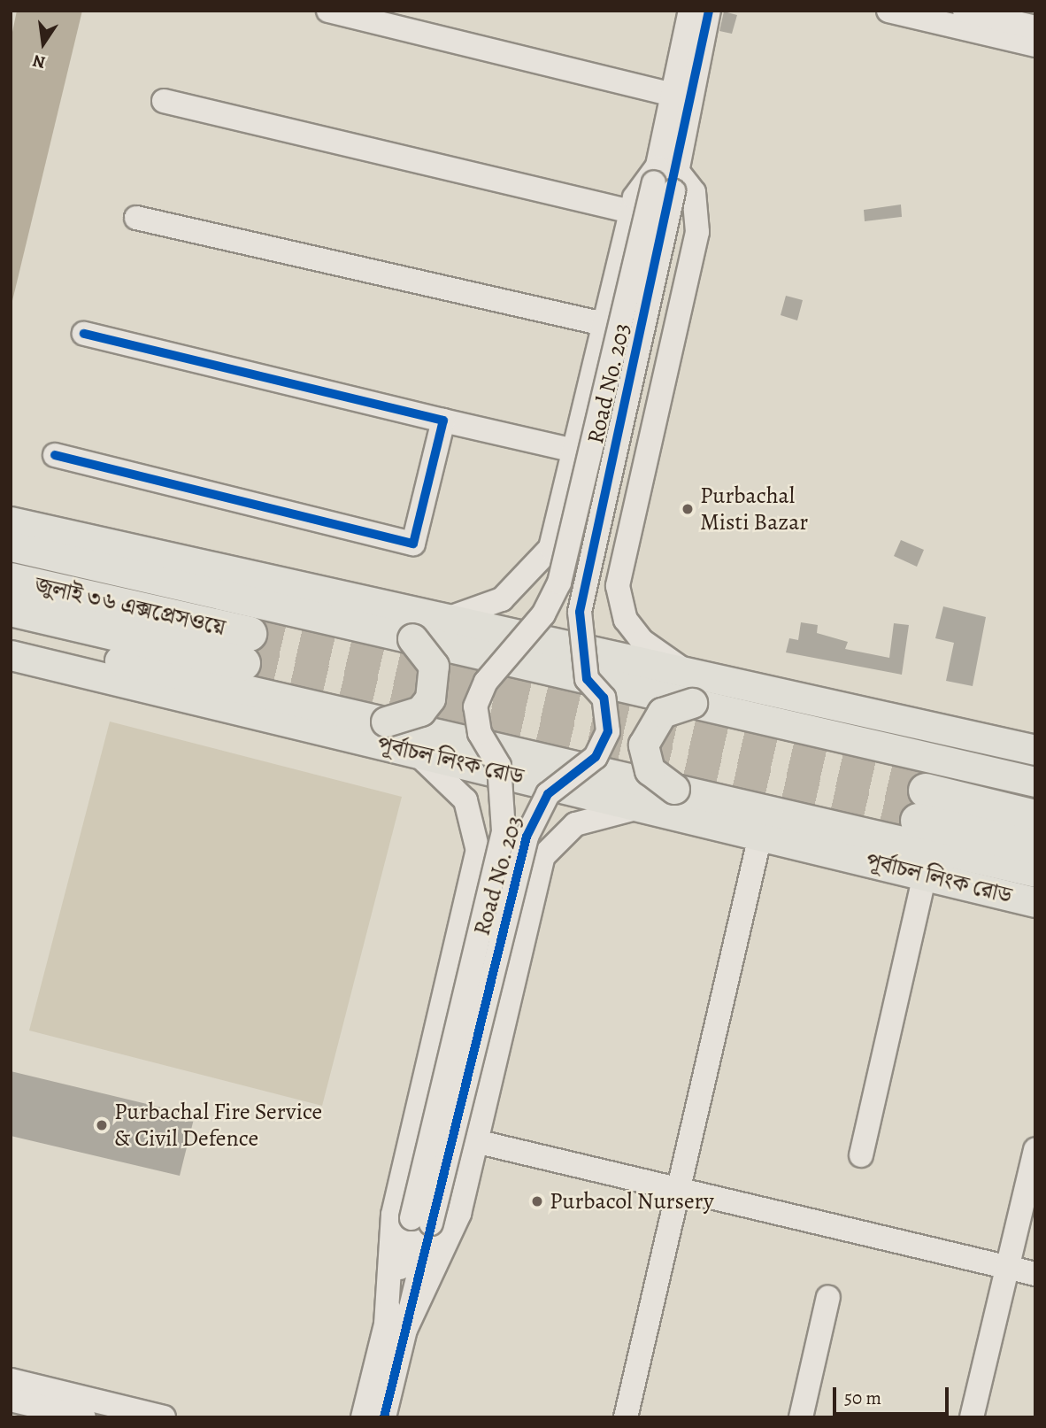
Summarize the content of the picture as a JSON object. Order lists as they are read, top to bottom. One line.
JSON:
{"streets":{"highway":["জুলাই ৩৬ এক্সপ্রেসওয়ে"],"main road":["পূর্বাচল লিংক রোড"],"street":["Road No. 203"]},"crossings":[["Road No. 203","পূর্বাচল লিংক রোড"]],"places":["Purbachal Misti Bazar","Purbachal Fire Service & Civil Defence","Purbacol Nursery"],"scale_bar":"50 m","north":"bottom"}
